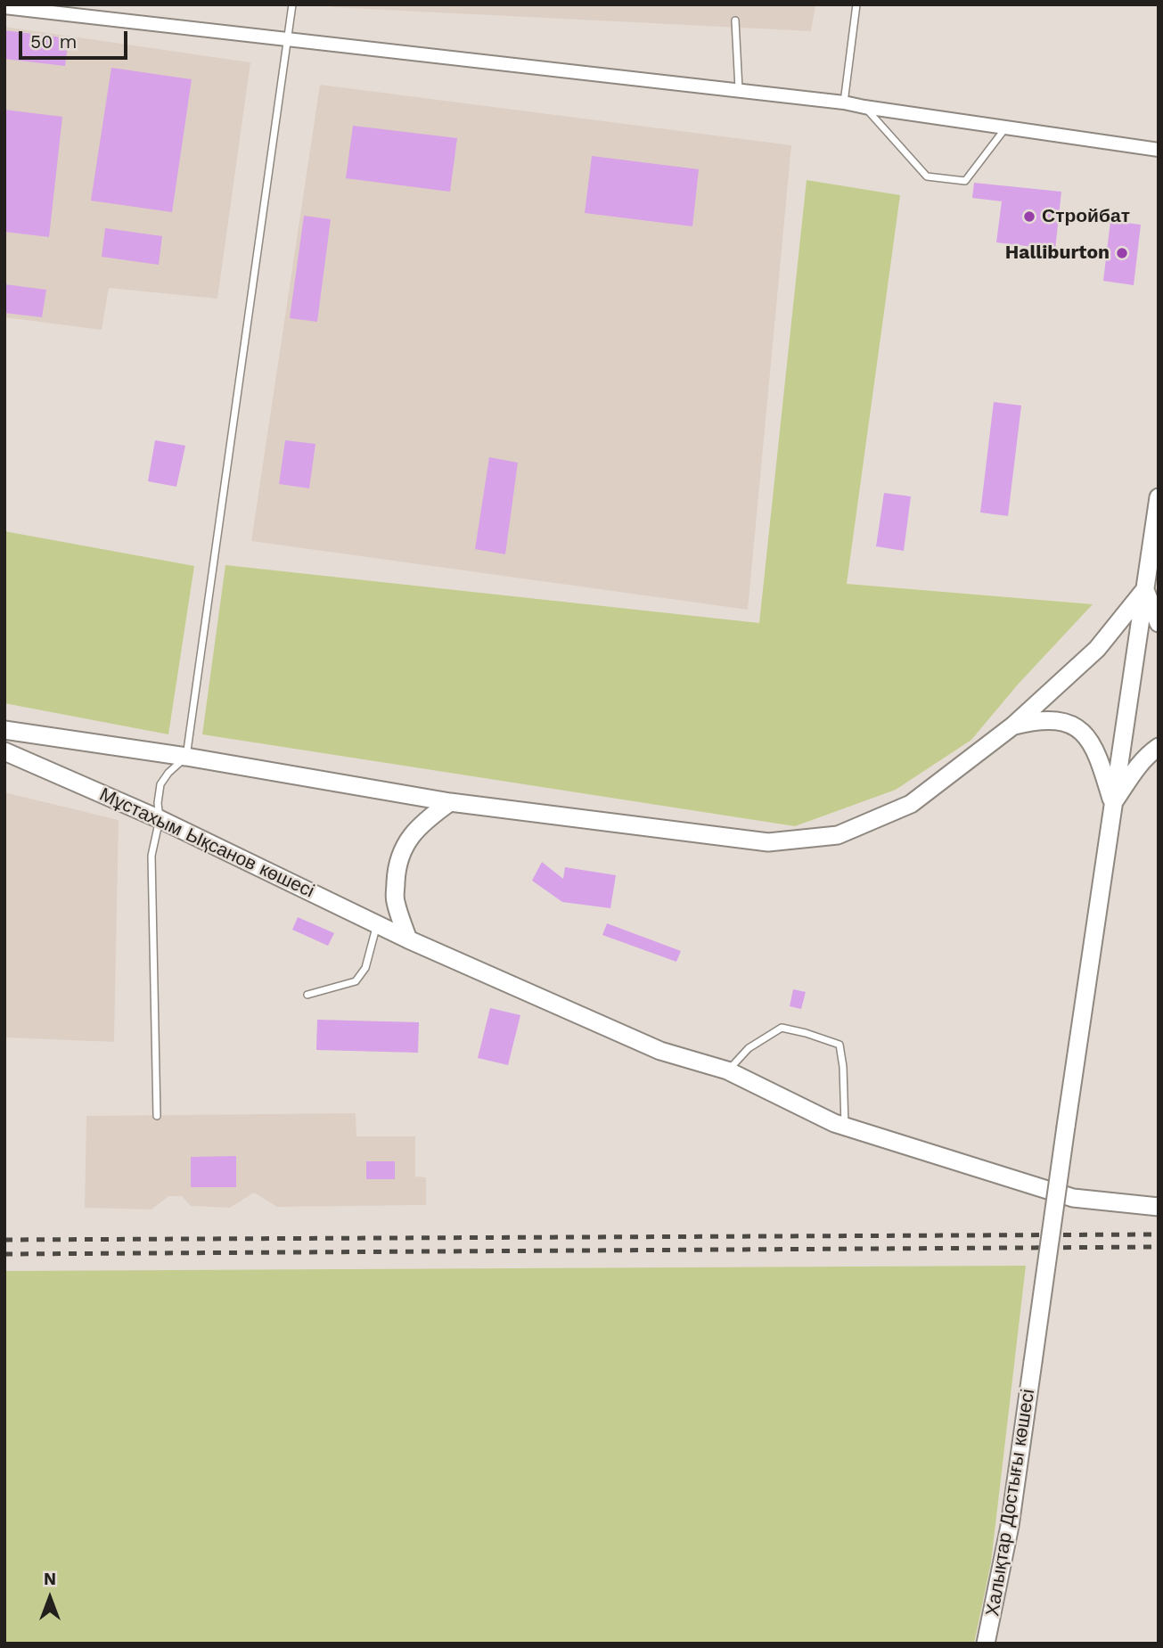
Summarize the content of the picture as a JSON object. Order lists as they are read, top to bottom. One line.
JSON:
{"streets":{"main road":["Мұстахым Ықсанов көшесі","Халықтар Достығы көшесі"]},"places":["Стройбат","Halliburton"],"scale_bar":"50 m","north":"top"}
